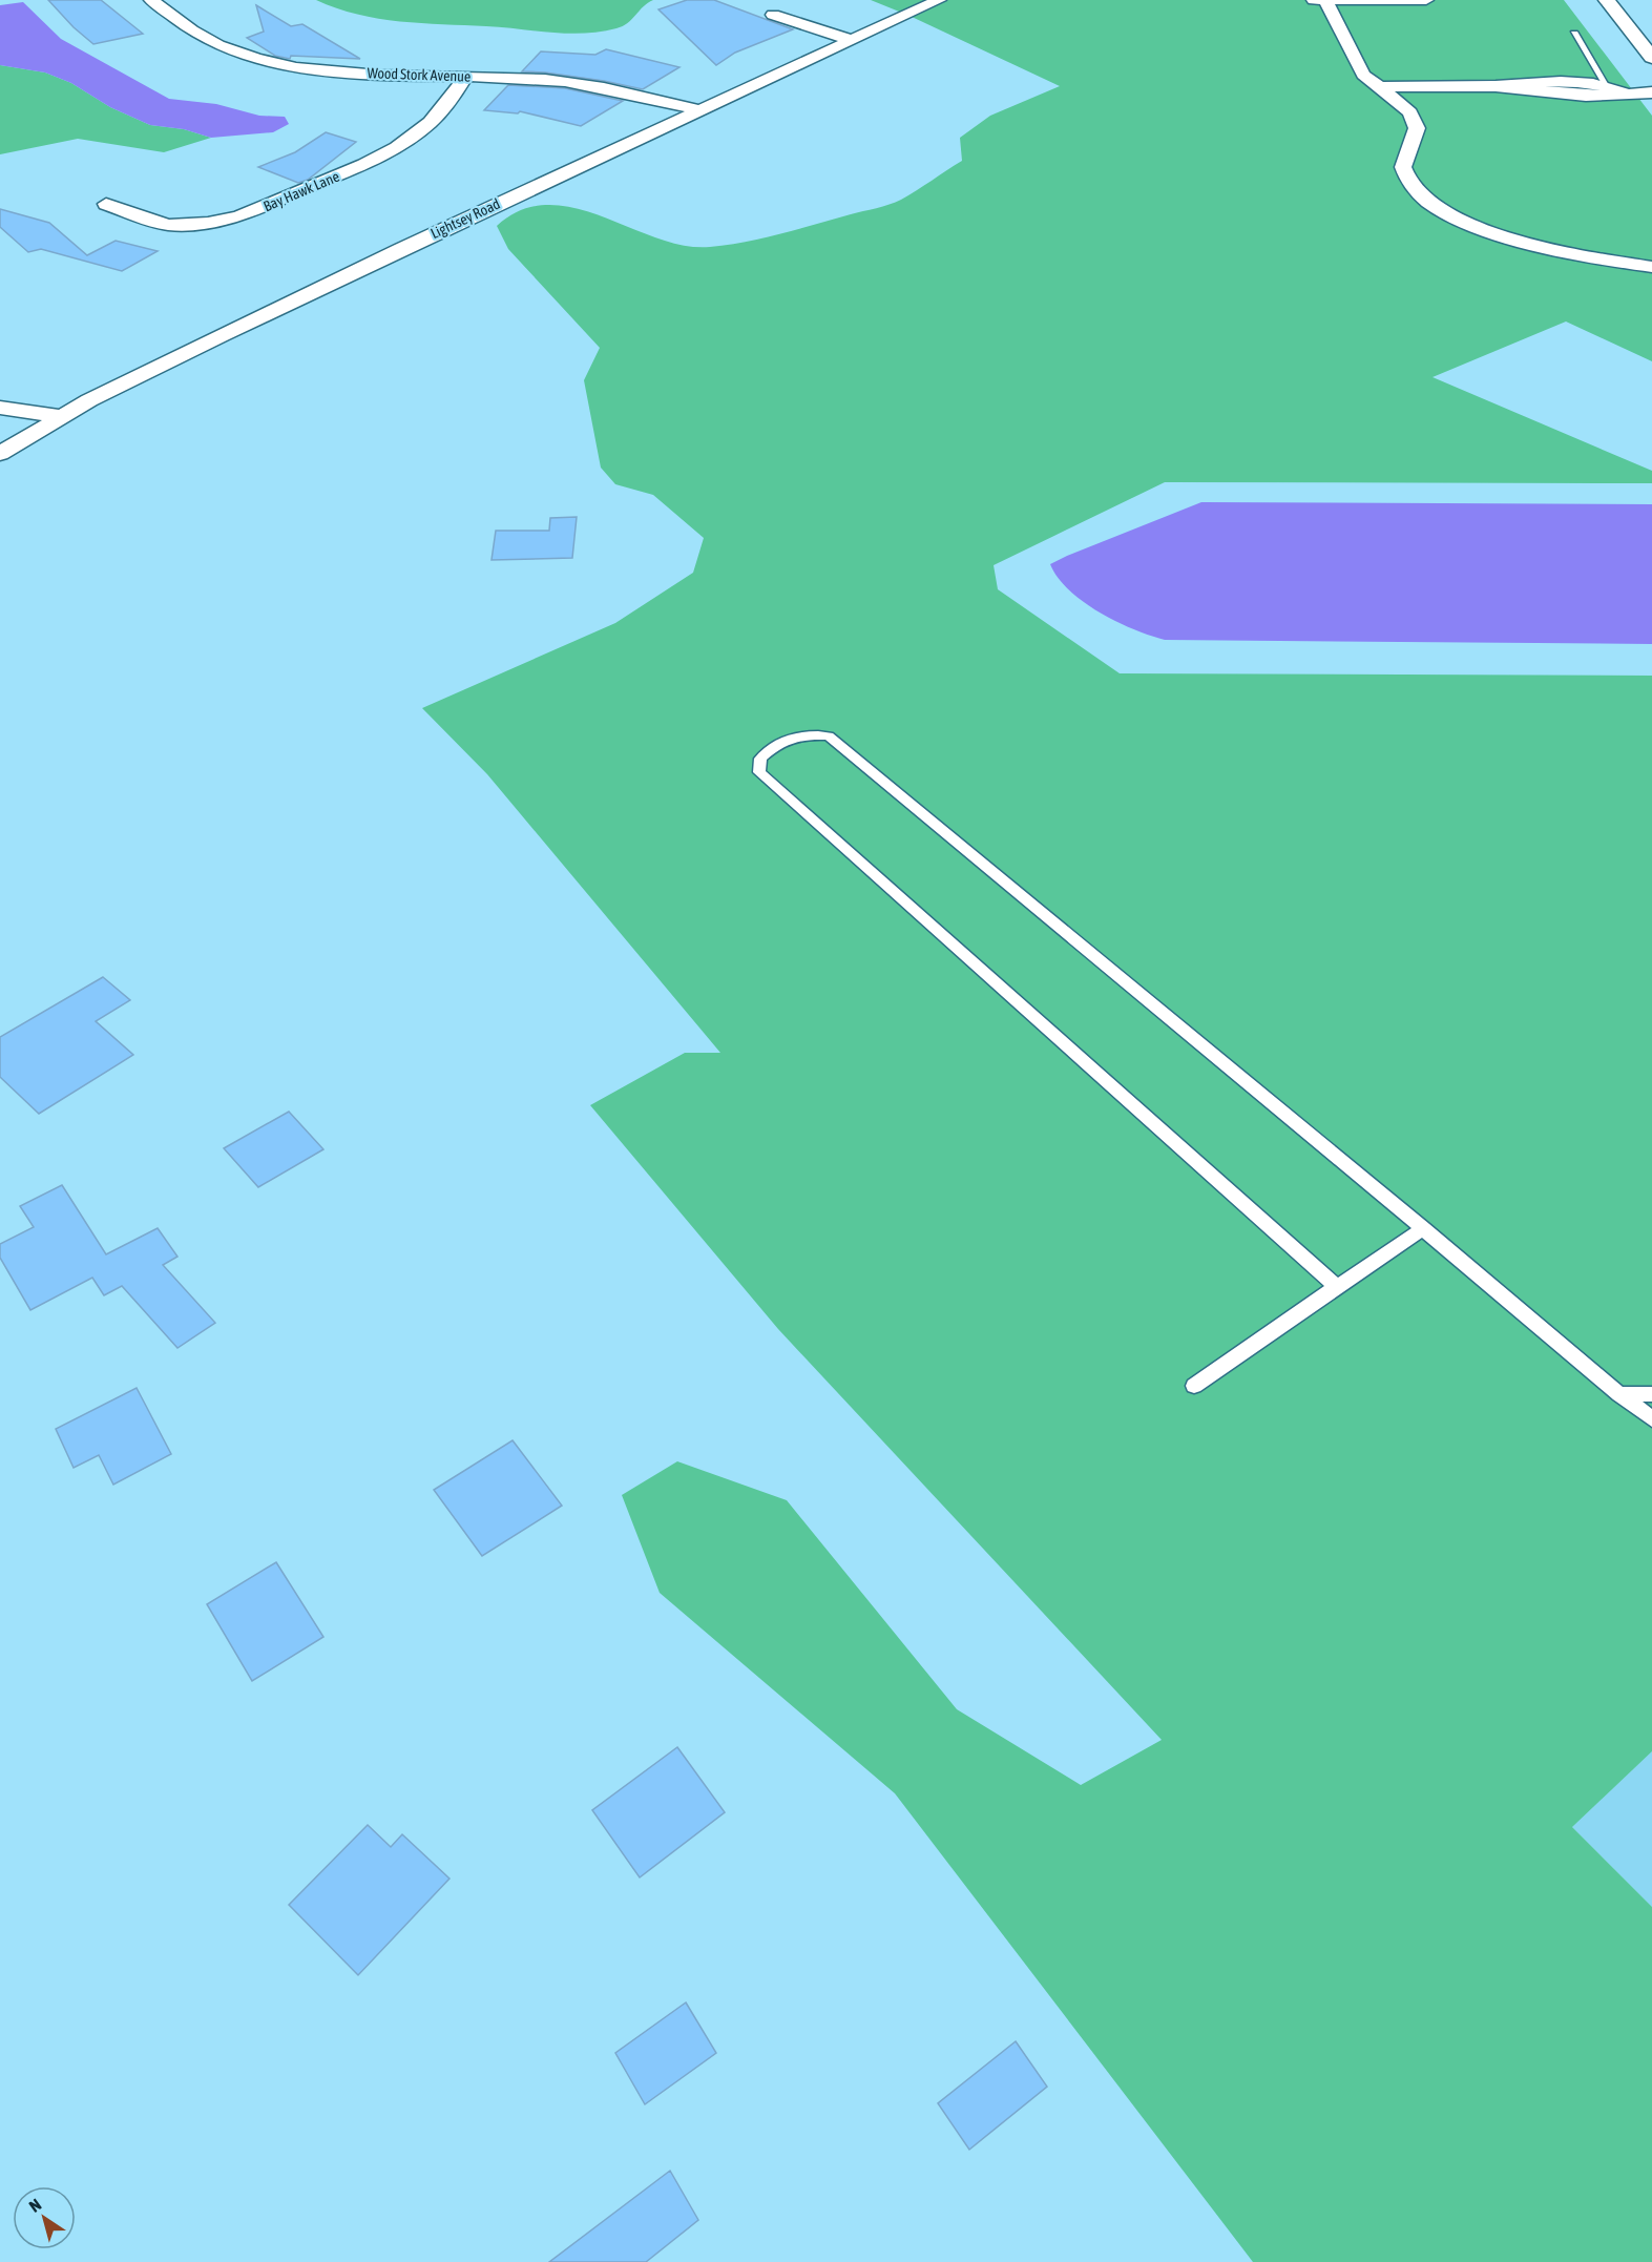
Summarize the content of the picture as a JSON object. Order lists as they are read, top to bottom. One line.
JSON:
{"streets":{"street":["Wood Stork Avenue","Bay Hawk Lane","Lightsey Road"]},"crossings":[["Wood Stork Avenue","Bay Hawk Lane"],["Wood Stork Avenue","Lightsey Road"]],"north":"top left"}
